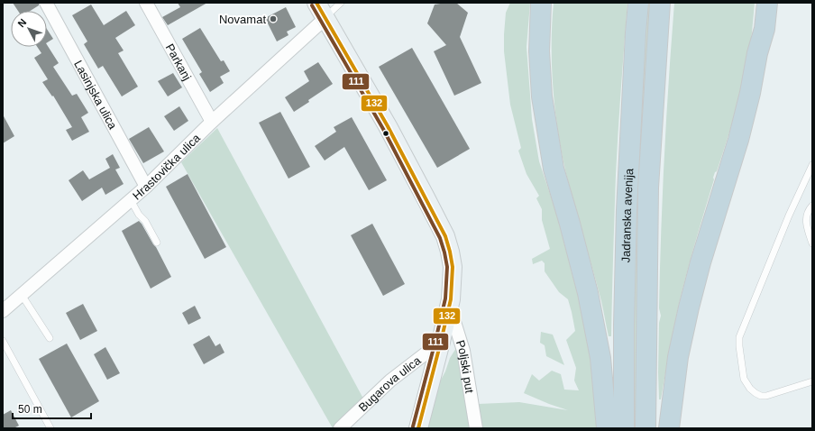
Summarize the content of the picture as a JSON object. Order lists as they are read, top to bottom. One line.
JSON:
{"streets":{"highway":["Jadranska avenija"],"street":["Parkanj","Lasinjska ulica","Hrastovička ulica","Poljski put","Bugarova ulica"]},"crossings":[["Parkanj","Hrastovička ulica"],["Lasinjska ulica","Hrastovička ulica"]],"places":["Novamat"],"lines":["transit line 132","transit line 111"],"scale_bar":"50 m","north":"top left"}
